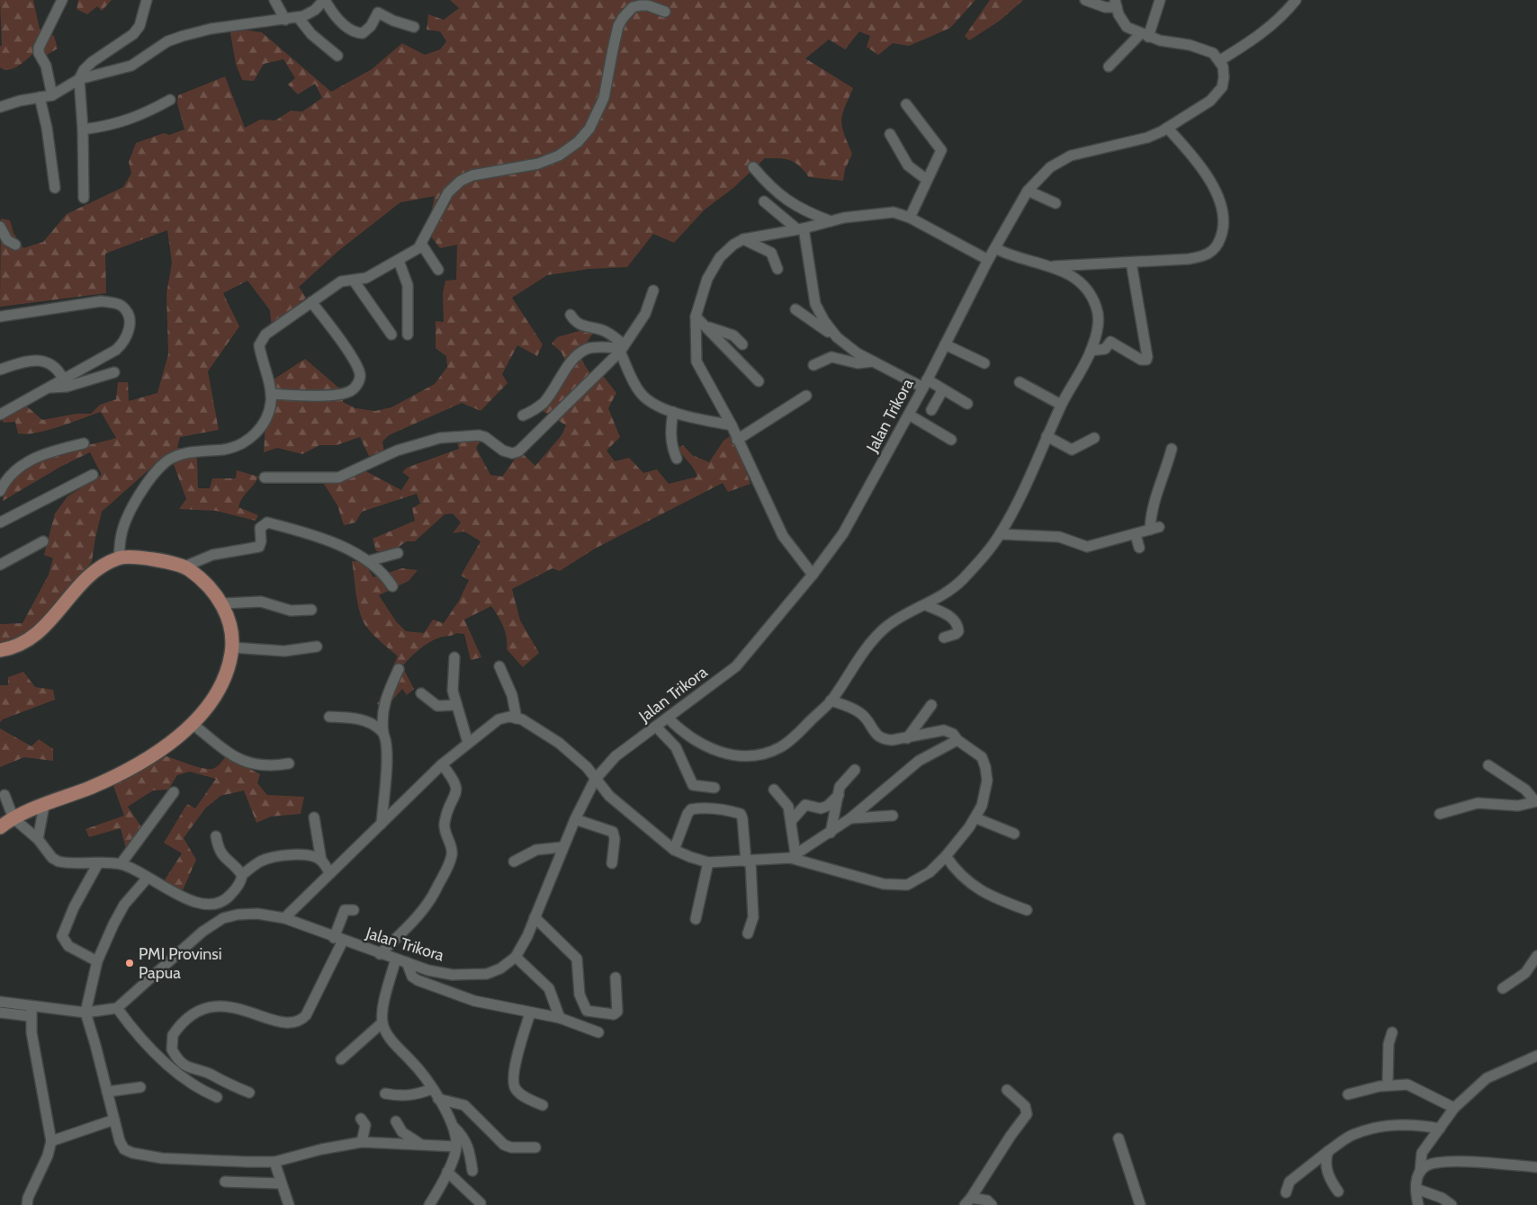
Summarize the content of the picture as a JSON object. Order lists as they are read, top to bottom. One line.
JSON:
{"streets":{"street":["Jalan Trikora"]},"places":["PMI Provinsi Papua"]}
